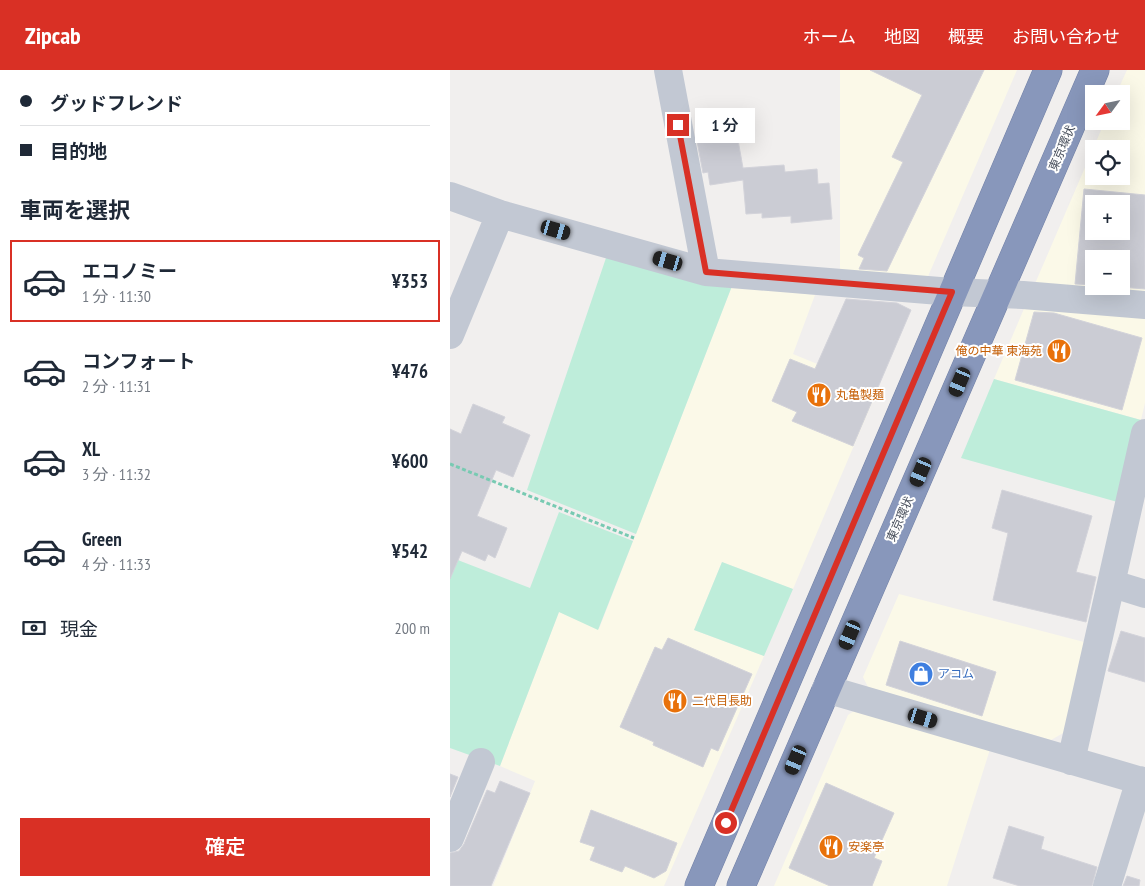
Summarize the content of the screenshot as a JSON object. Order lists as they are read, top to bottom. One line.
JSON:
{"streets":{"highway":["東京環状"]},"places":{"restaurant":["俺の中華 東海苑","丸亀製麺","二代目長助","安楽亭"],"shop":["アコム"]},"north":"bottom left","page":{"header":"Zipcab","nav":["ホーム","地図","概要","お問い合わせ"],"banner":["グッドフレンド","目的地"],"map_buttons":["+","−"],"bubble":"1 分","heading":"車両を選択","list":[{"name":"エコノミー","note":"1 分 · 11:30","value":"¥353"},{"name":"コンフォート","note":"2 分 · 11:31","value":"¥476"},{"name":"XL","note":"3 分 · 11:32","value":"¥600"},{"name":"Green","note":"4 分 · 11:33","value":"¥542"}],"pay":["現金","200 m"],"buttons":"確定"}}
